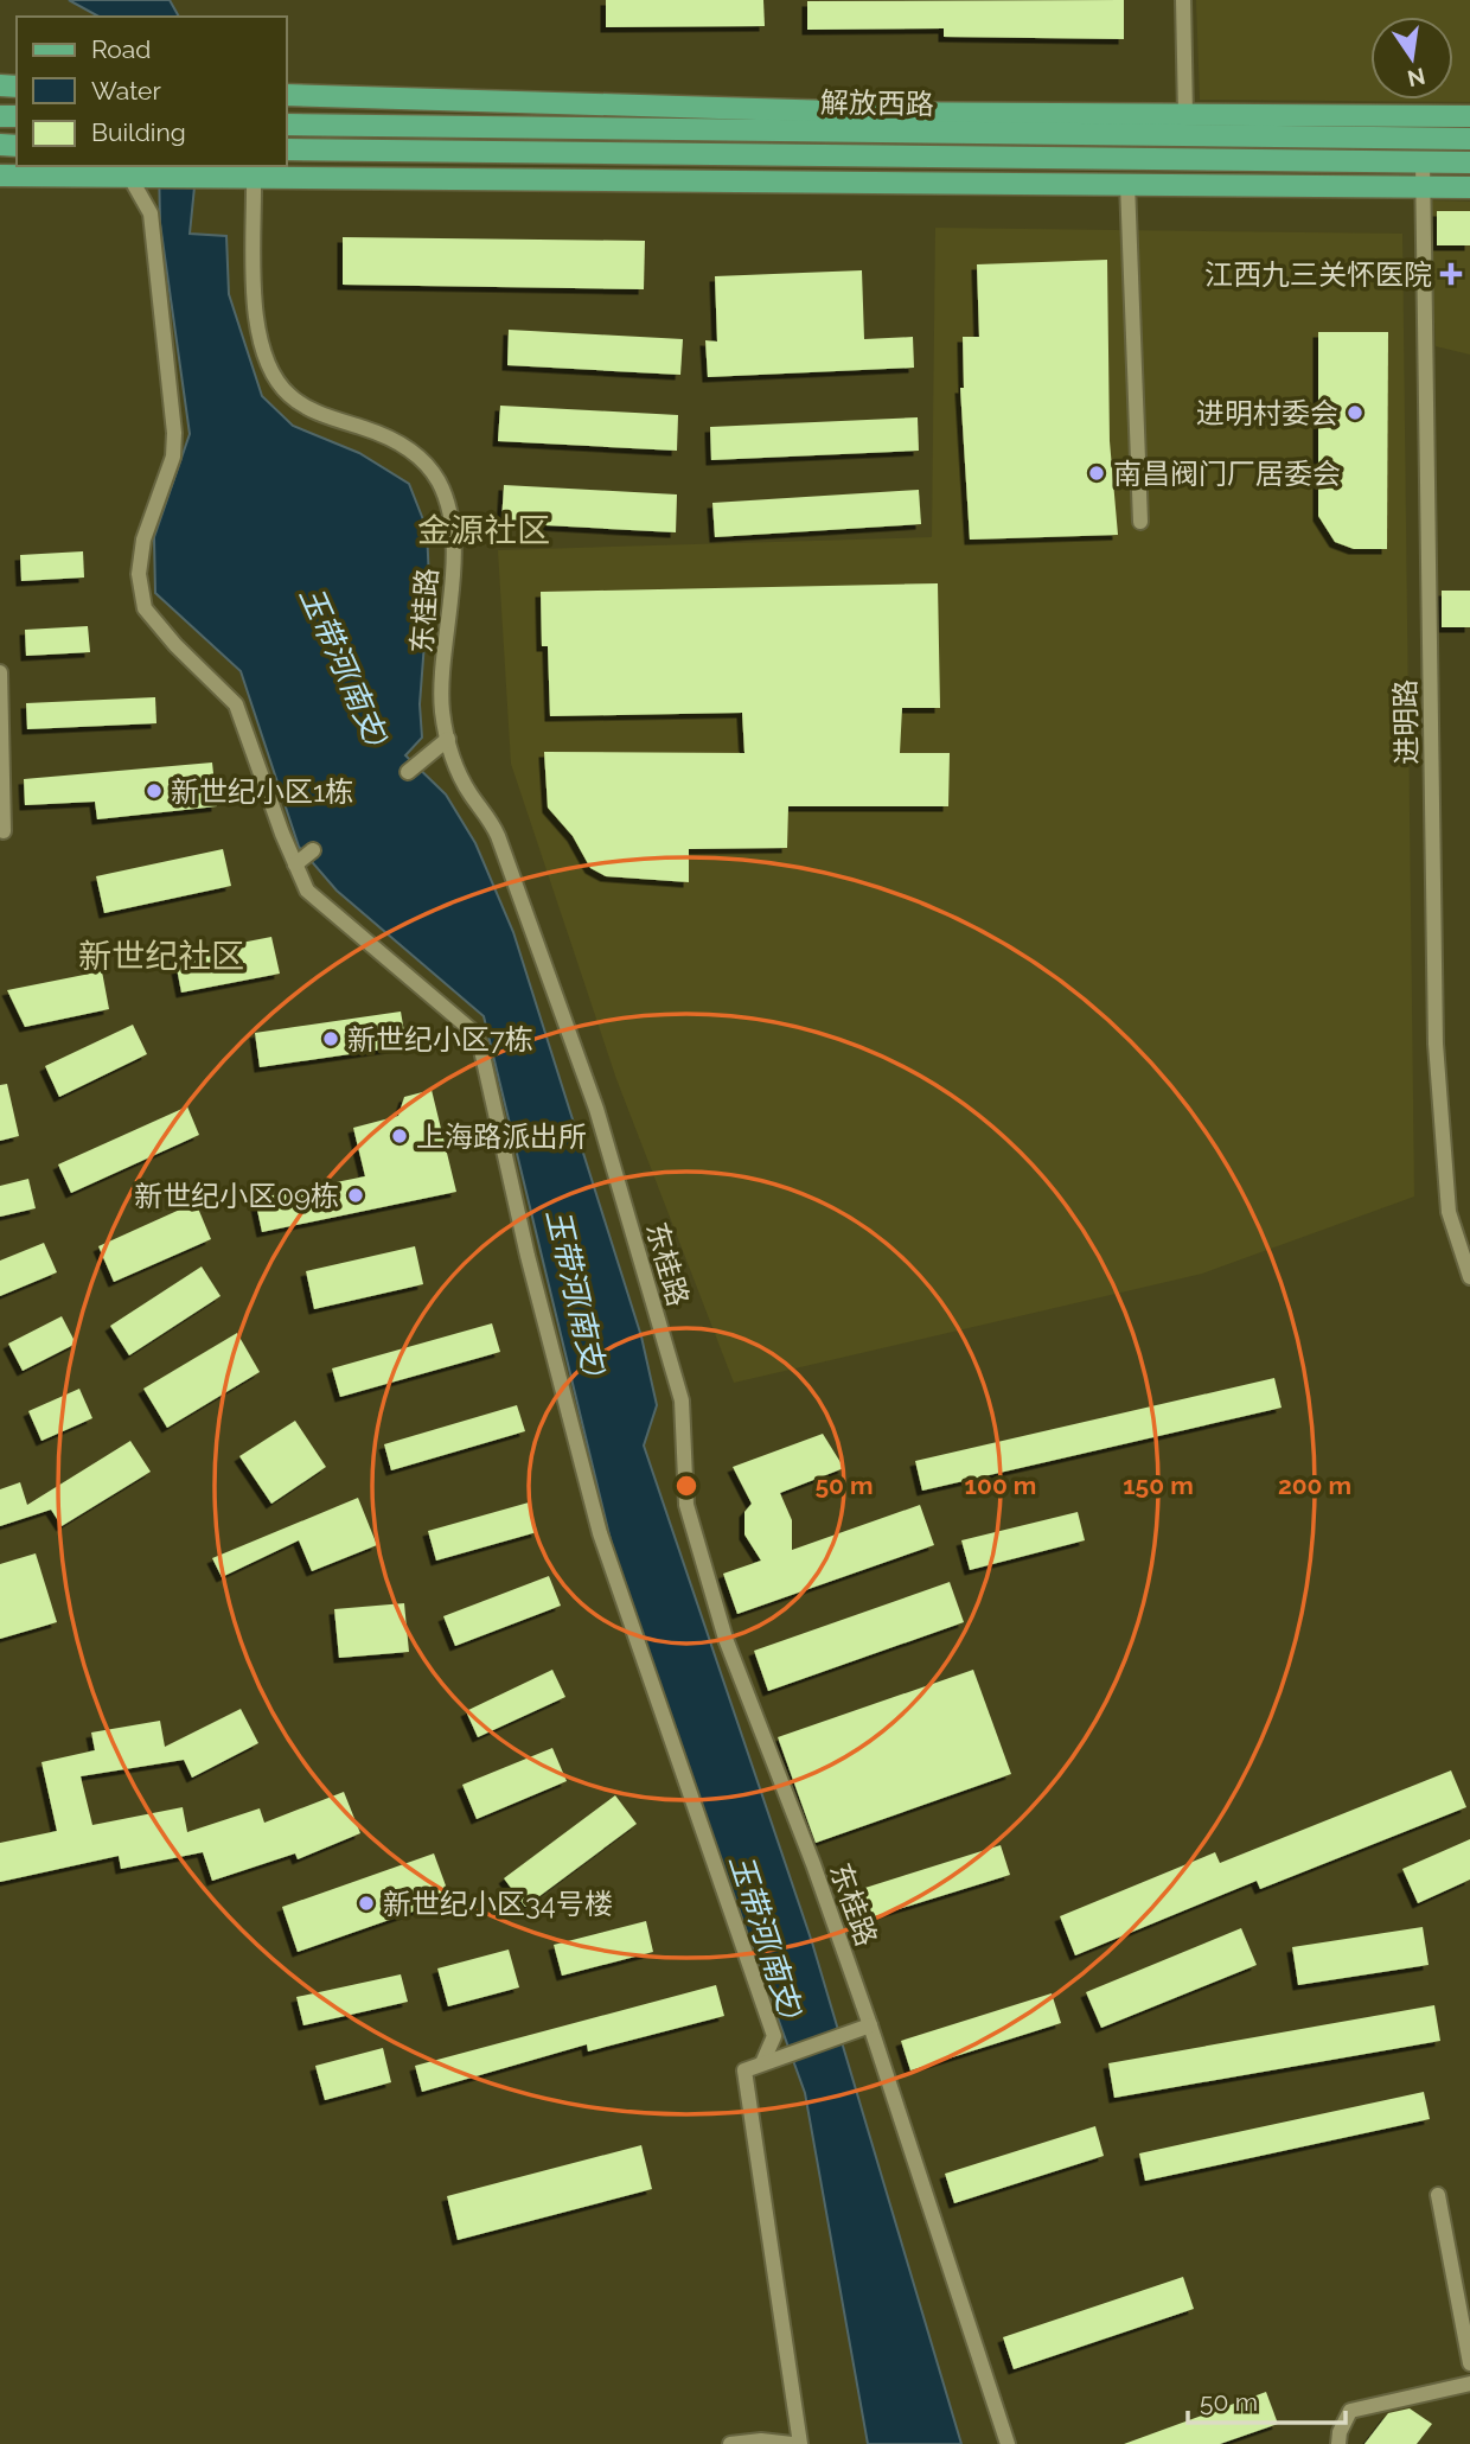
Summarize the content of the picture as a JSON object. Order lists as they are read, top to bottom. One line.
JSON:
{"streets":{"main road":["解放西路"],"street":["东桂路","进明路"]},"crossings":[["解放西路","进明路"]],"districts":["金源社区","新世纪社区"],"water":["玉带河(南支)"],"places":{"health":["江西九三关怀医院"],"other":["进明村委会","南昌阀门厂居委会","新世纪小区1栋","新世纪小区7栋","上海路派出所","新世纪小区09栋","新世纪小区34号楼"]},"legend":["Road","Water","Building"],"scale_bar":"50 m","north":"bottom","rings":["50 m","100 m","150 m","200 m"]}
